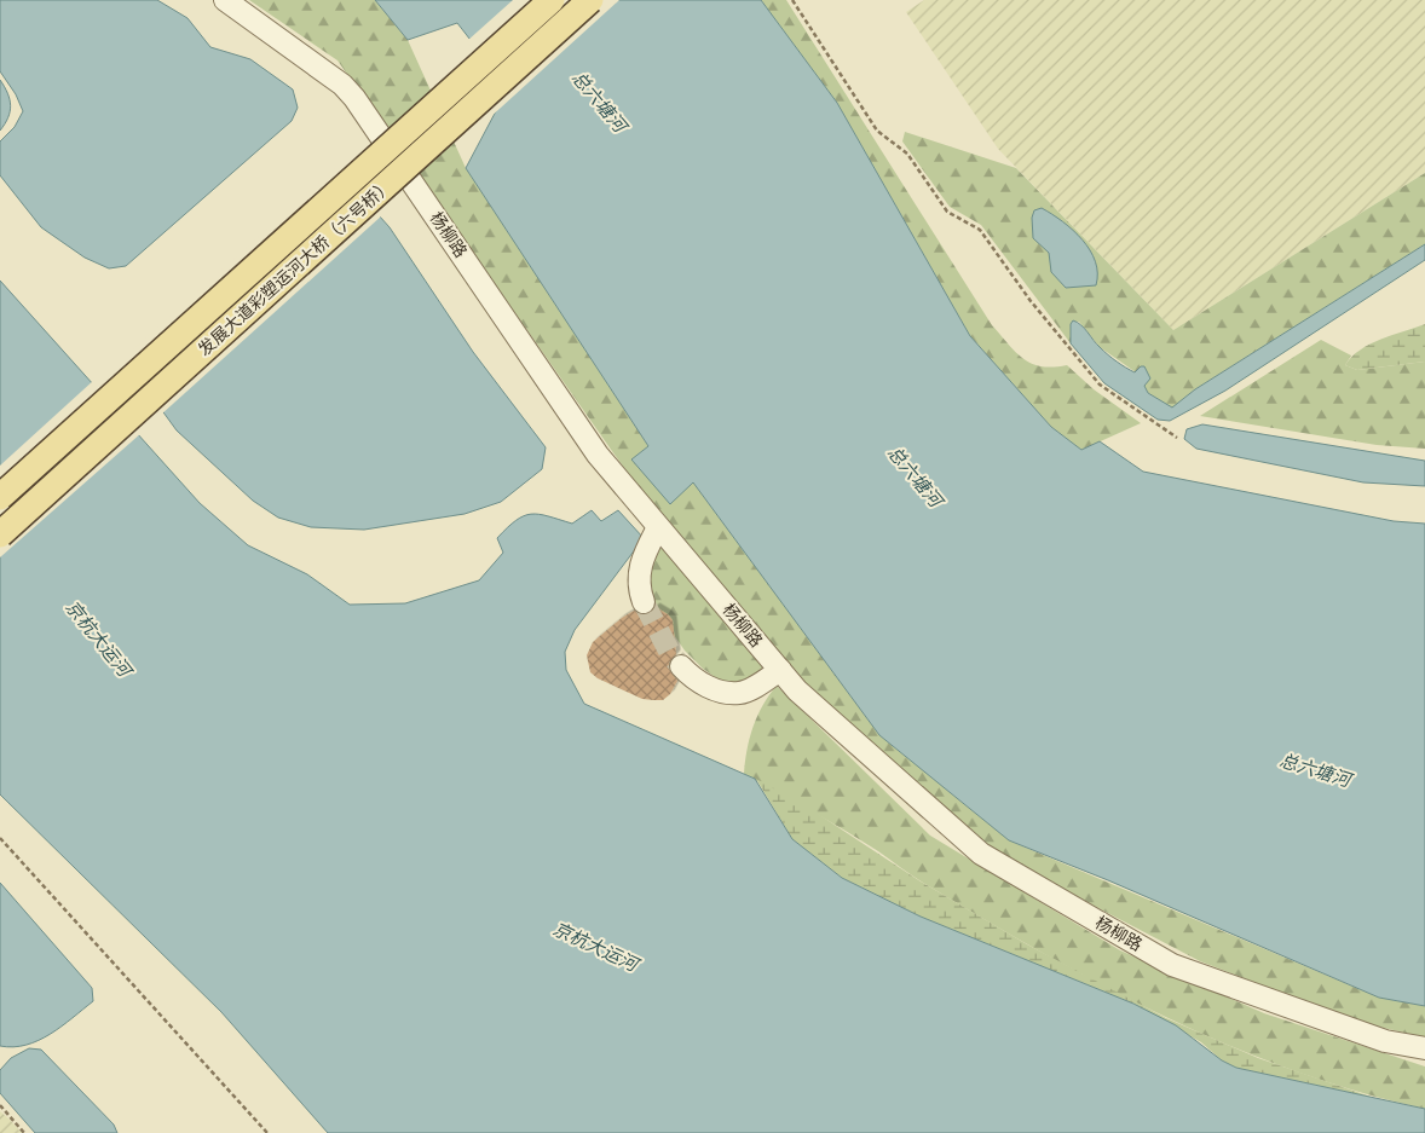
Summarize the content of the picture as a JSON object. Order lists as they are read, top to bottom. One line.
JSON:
{"streets":{"main road":["发展大道彩塑运河大桥（六号桥）"],"street":["杨柳路"]},"water":["总六塘河","京杭大运河"]}
